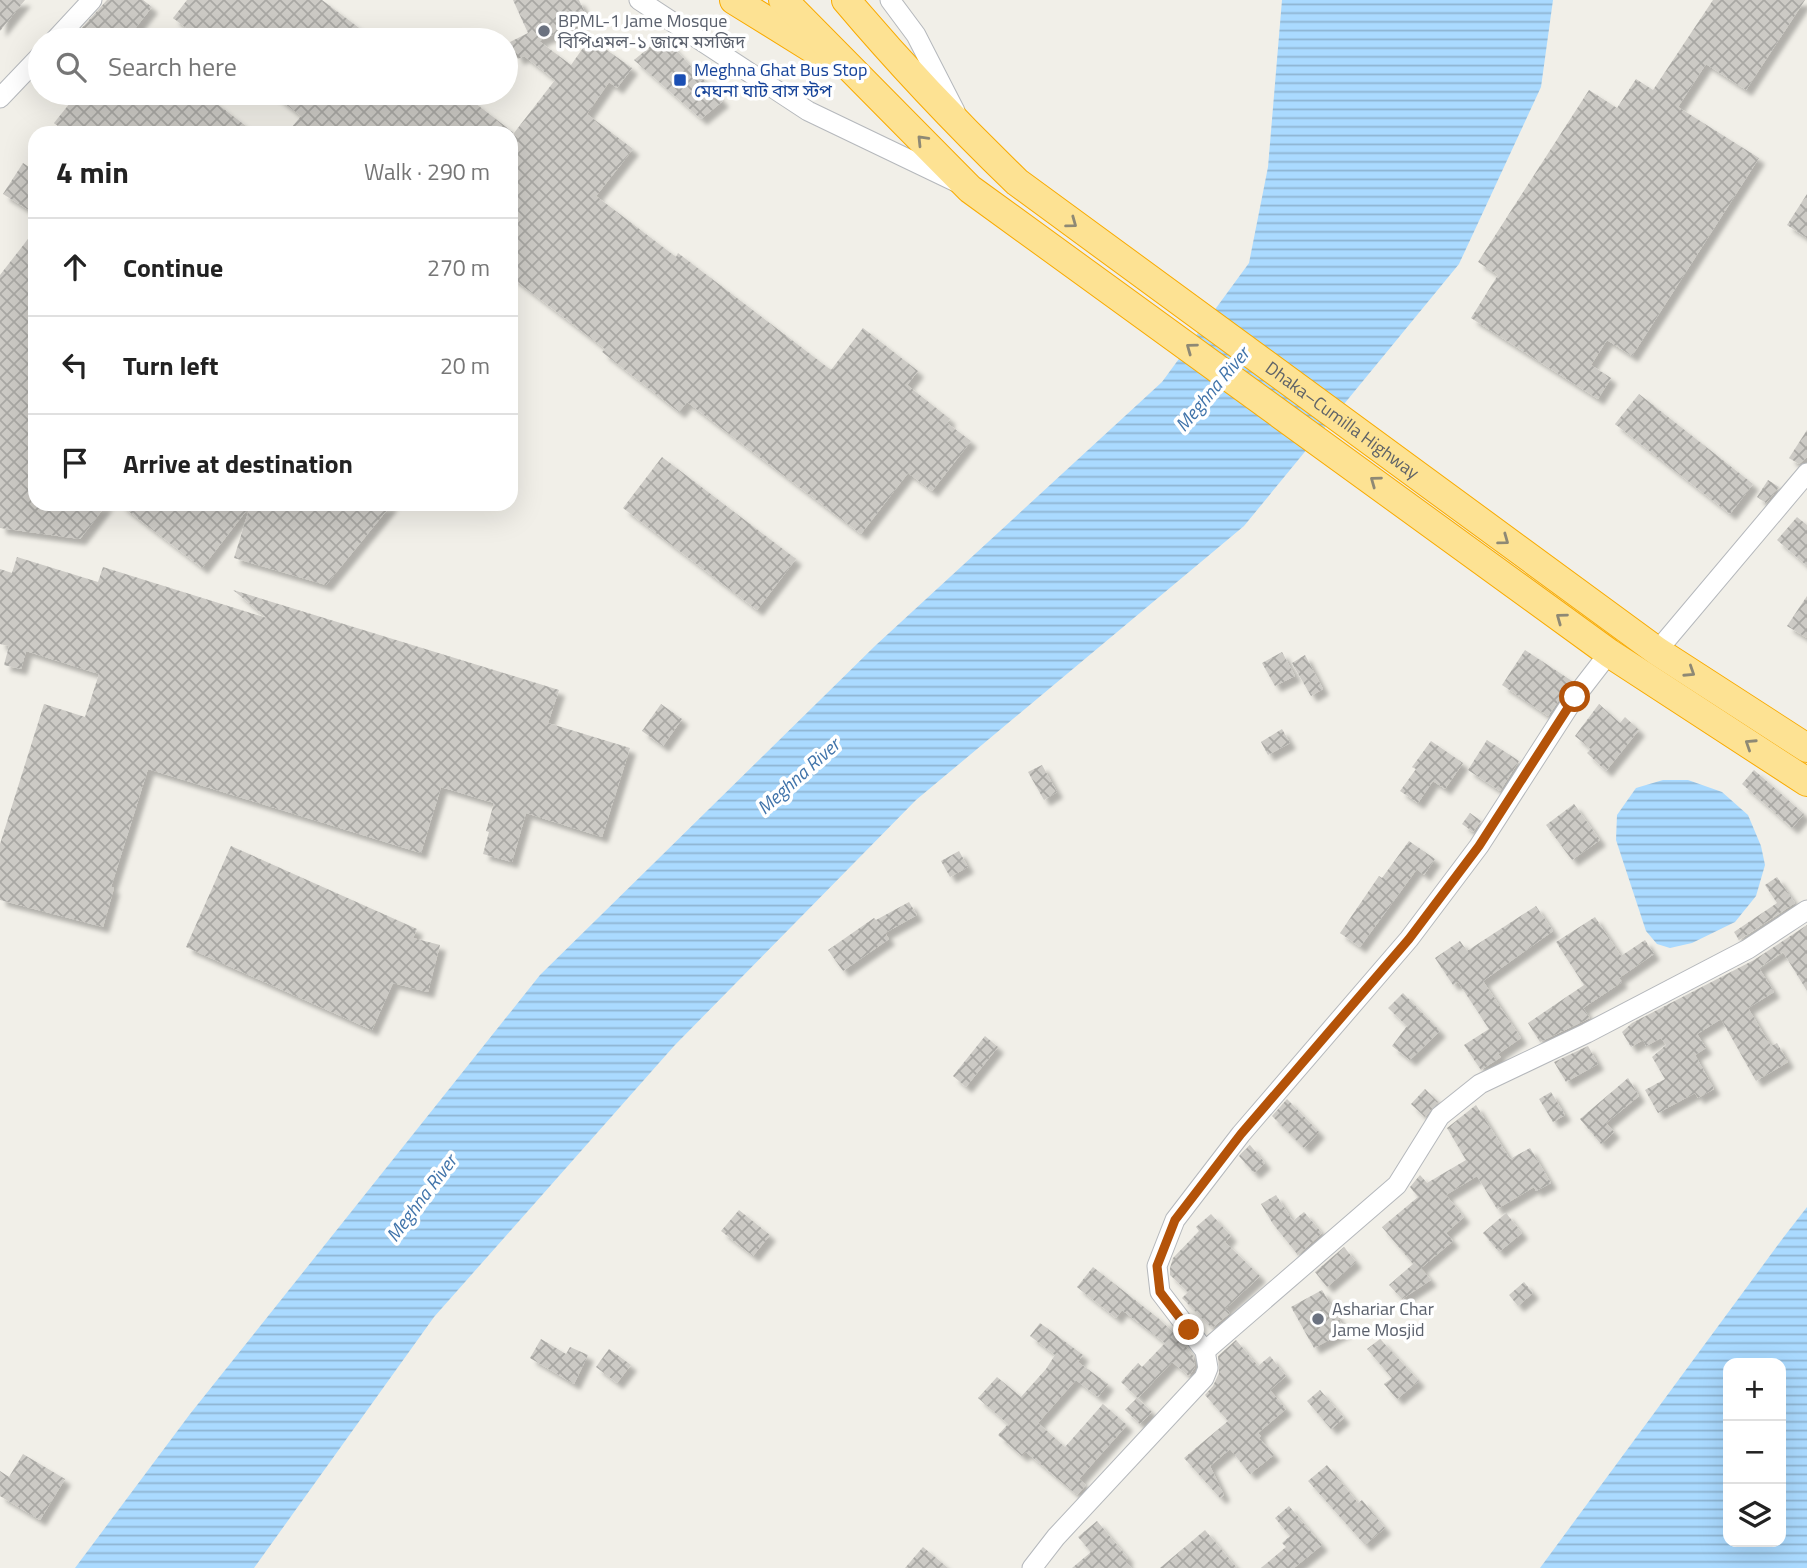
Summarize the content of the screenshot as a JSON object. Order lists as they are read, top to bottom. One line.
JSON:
{"streets":{"highway":["Dhaka–Cumilla Highway"]},"water":["Meghna River"],"places":{"other":["BPML-1 Jame Mosque বিপিএমল-১ জামে মসজিদ","Ashariar Char Jame Mosjid"],"transit":["Meghna Ghat Bus Stop মেঘনা ঘাট বাস স্টপ"]},"page":{"search":"Search here","heading":["4 min","Walk · 290 m"],"list":[["Continue","270 m"],["Turn left","20 m"],"Arrive at destination"],"map_buttons":["+","−"]}}
